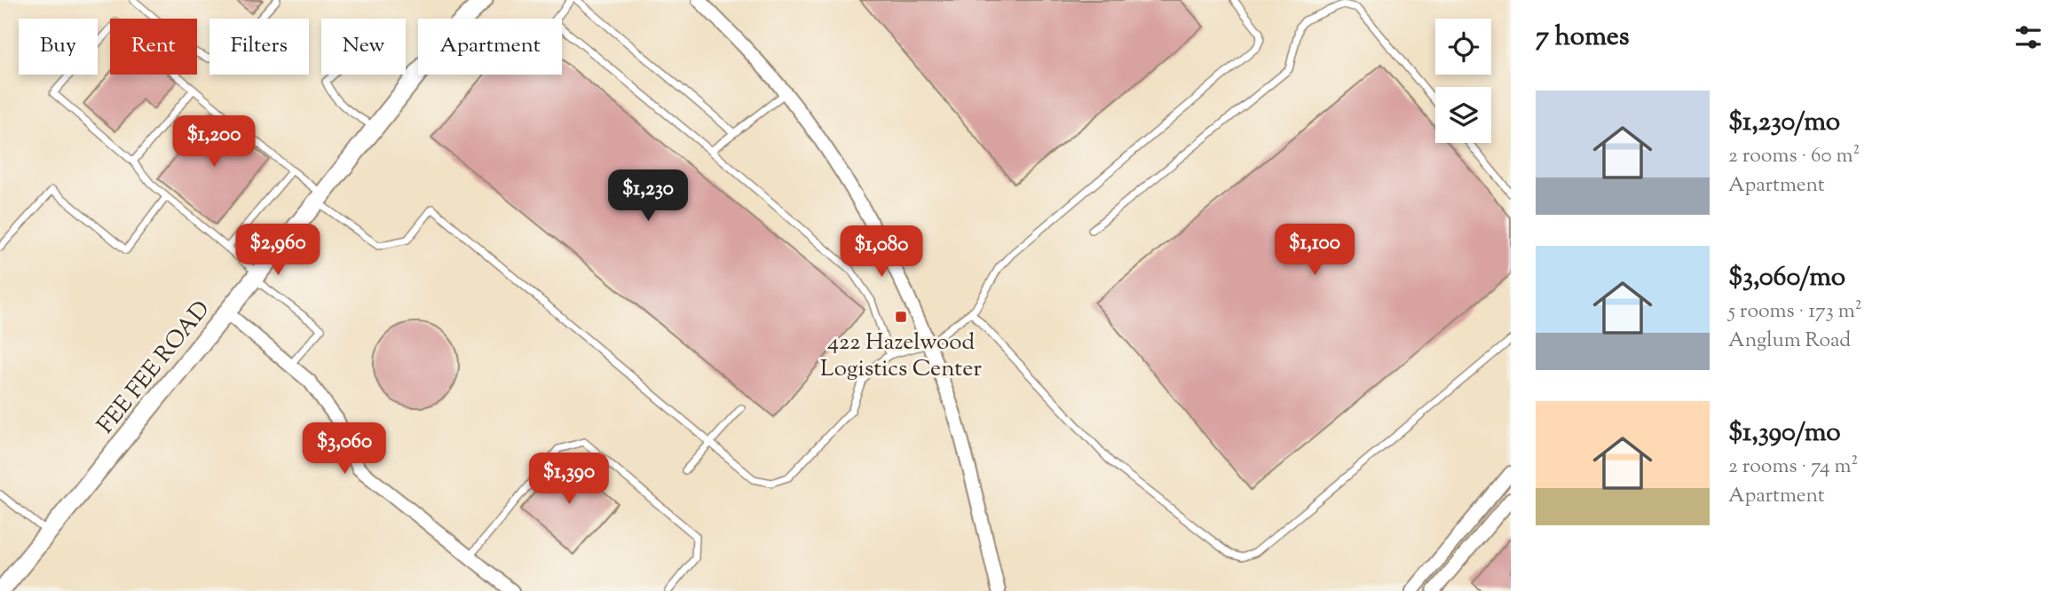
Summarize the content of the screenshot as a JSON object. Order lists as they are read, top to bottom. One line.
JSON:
{"streets":{"street":["FEE FEE ROAD"]},"places":{"transit":["422 Hazelwood Logistics Center"]},"page":{"heading":"7 homes","chip":["Buy","Rent","Filters","New","Apartment"],"list":[{"name":"$1,230/mo","note":"2 rooms · 60 m² · Apartment"},{"name":"$3,060/mo","note":"5 rooms · 173 m² · Anglum Road"},{"name":"$1,390/mo","note":"2 rooms · 74 m² · Apartment"}],"price":["$1,200","$1,230","$2,960","$1,100","$1,080","$3,060","$1,390"]}}
